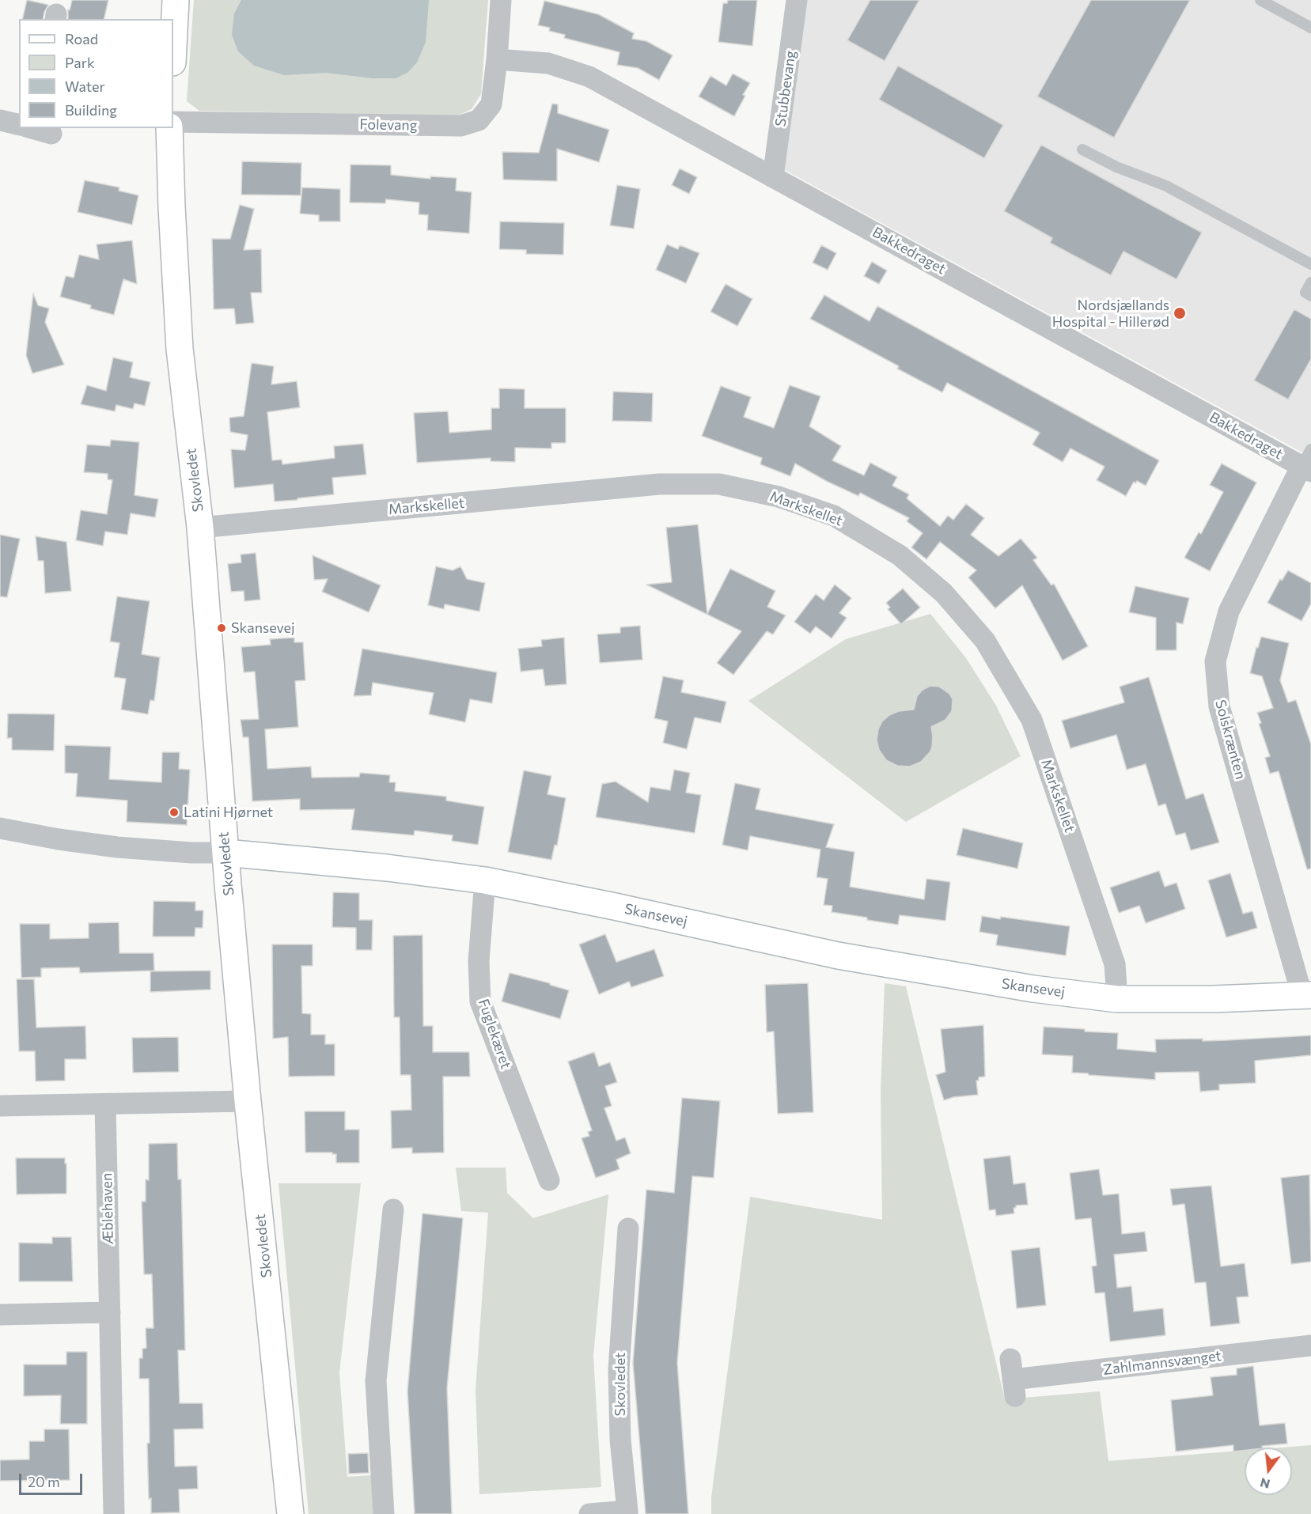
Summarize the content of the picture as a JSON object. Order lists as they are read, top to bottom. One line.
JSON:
{"streets":{"street":["Stubbevang","Folevang","Bakkedraget","Skovledet","Markskellet","Solskrænten","Skansevej","Fuglekæret","Æblehaven","Zahlmannsvænget"]},"crossings":[["Stubbevang","Bakkedraget"],["Folevang","Bakkedraget"],["Bakkedraget","Solskrænten"],["Skovledet","Markskellet"],["Skovledet","Skansevej"],["Markskellet","Skansevej"],["Solskrænten","Skansevej"],["Skansevej","Fuglekæret"]],"places":["Nordsjællands Hospital - Hillerød","Skansevej","Latini Hjørnet"],"legend":["Road","Park","Water","Building"],"scale_bar":"20 m","north":"bottom"}
